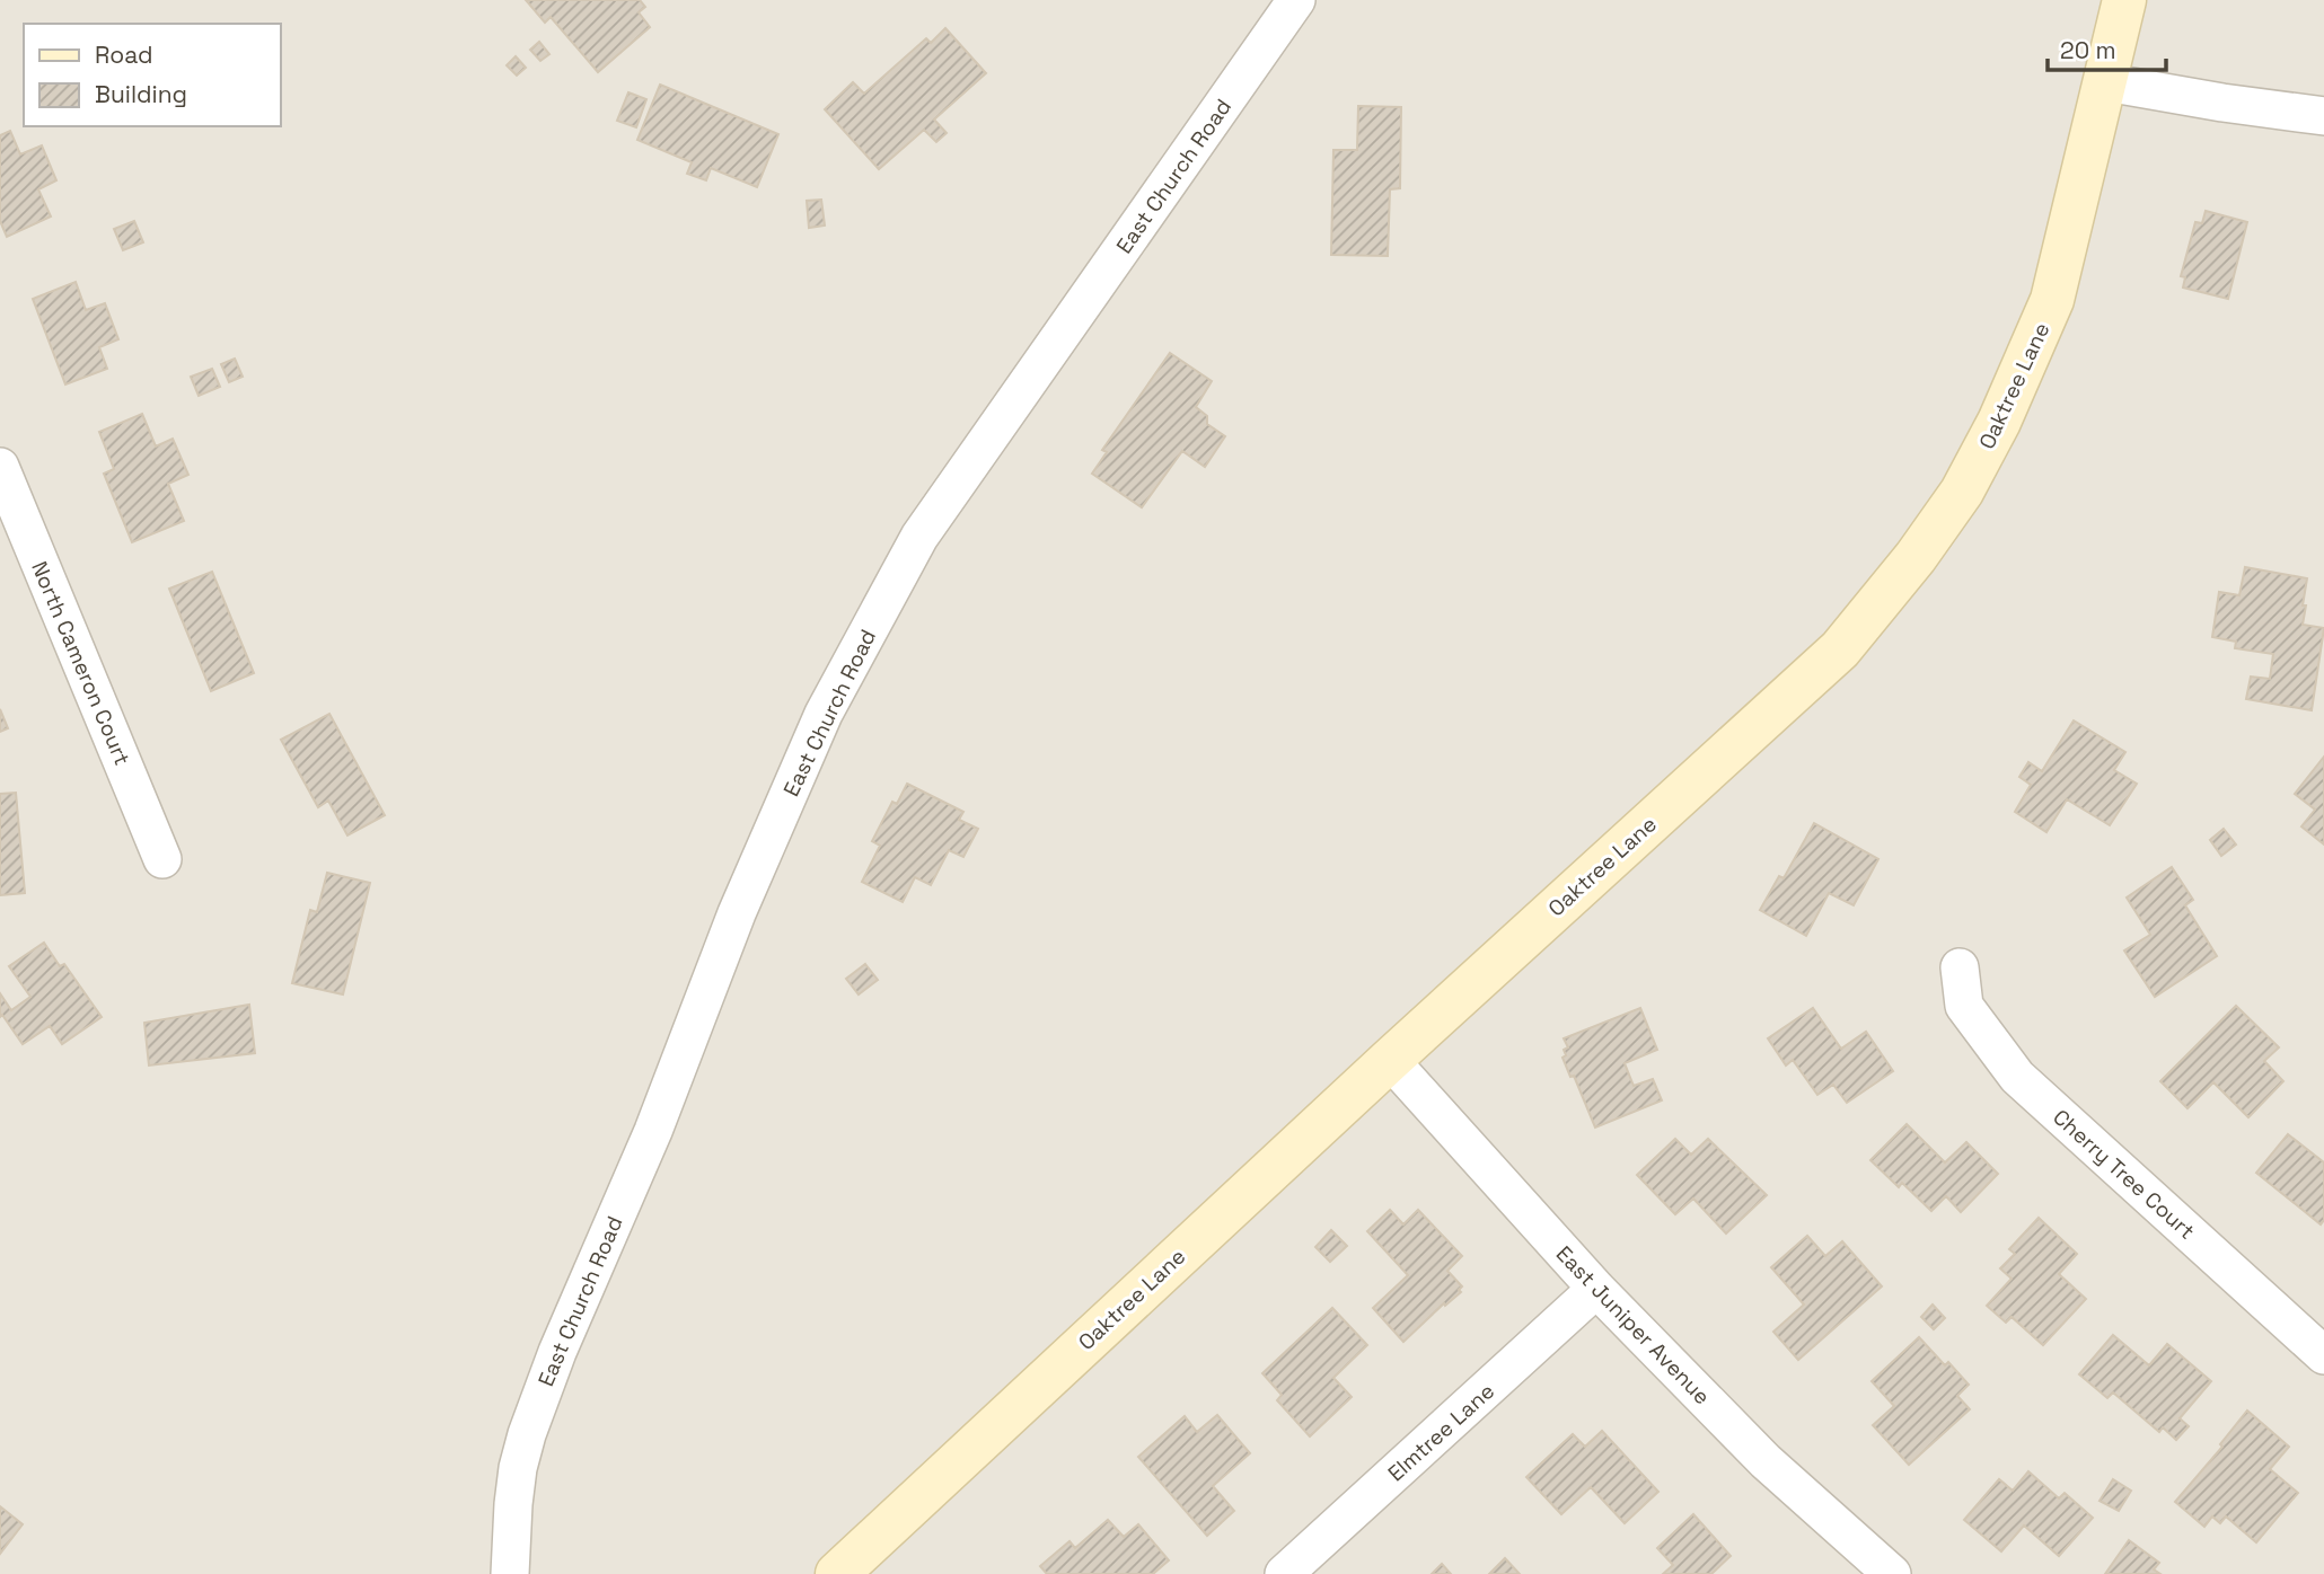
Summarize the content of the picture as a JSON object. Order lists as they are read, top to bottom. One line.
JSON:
{"streets":{"street":["East Church Road","Oaktree Lane","North Cameron Court","Cherry Tree Court","East Juniper Avenue","Elmtree Lane"]},"crossings":[["Oaktree Lane","East Juniper Avenue"],["East Juniper Avenue","Elmtree Lane"]],"legend":["Road","Building"],"scale_bar":"20 m"}
